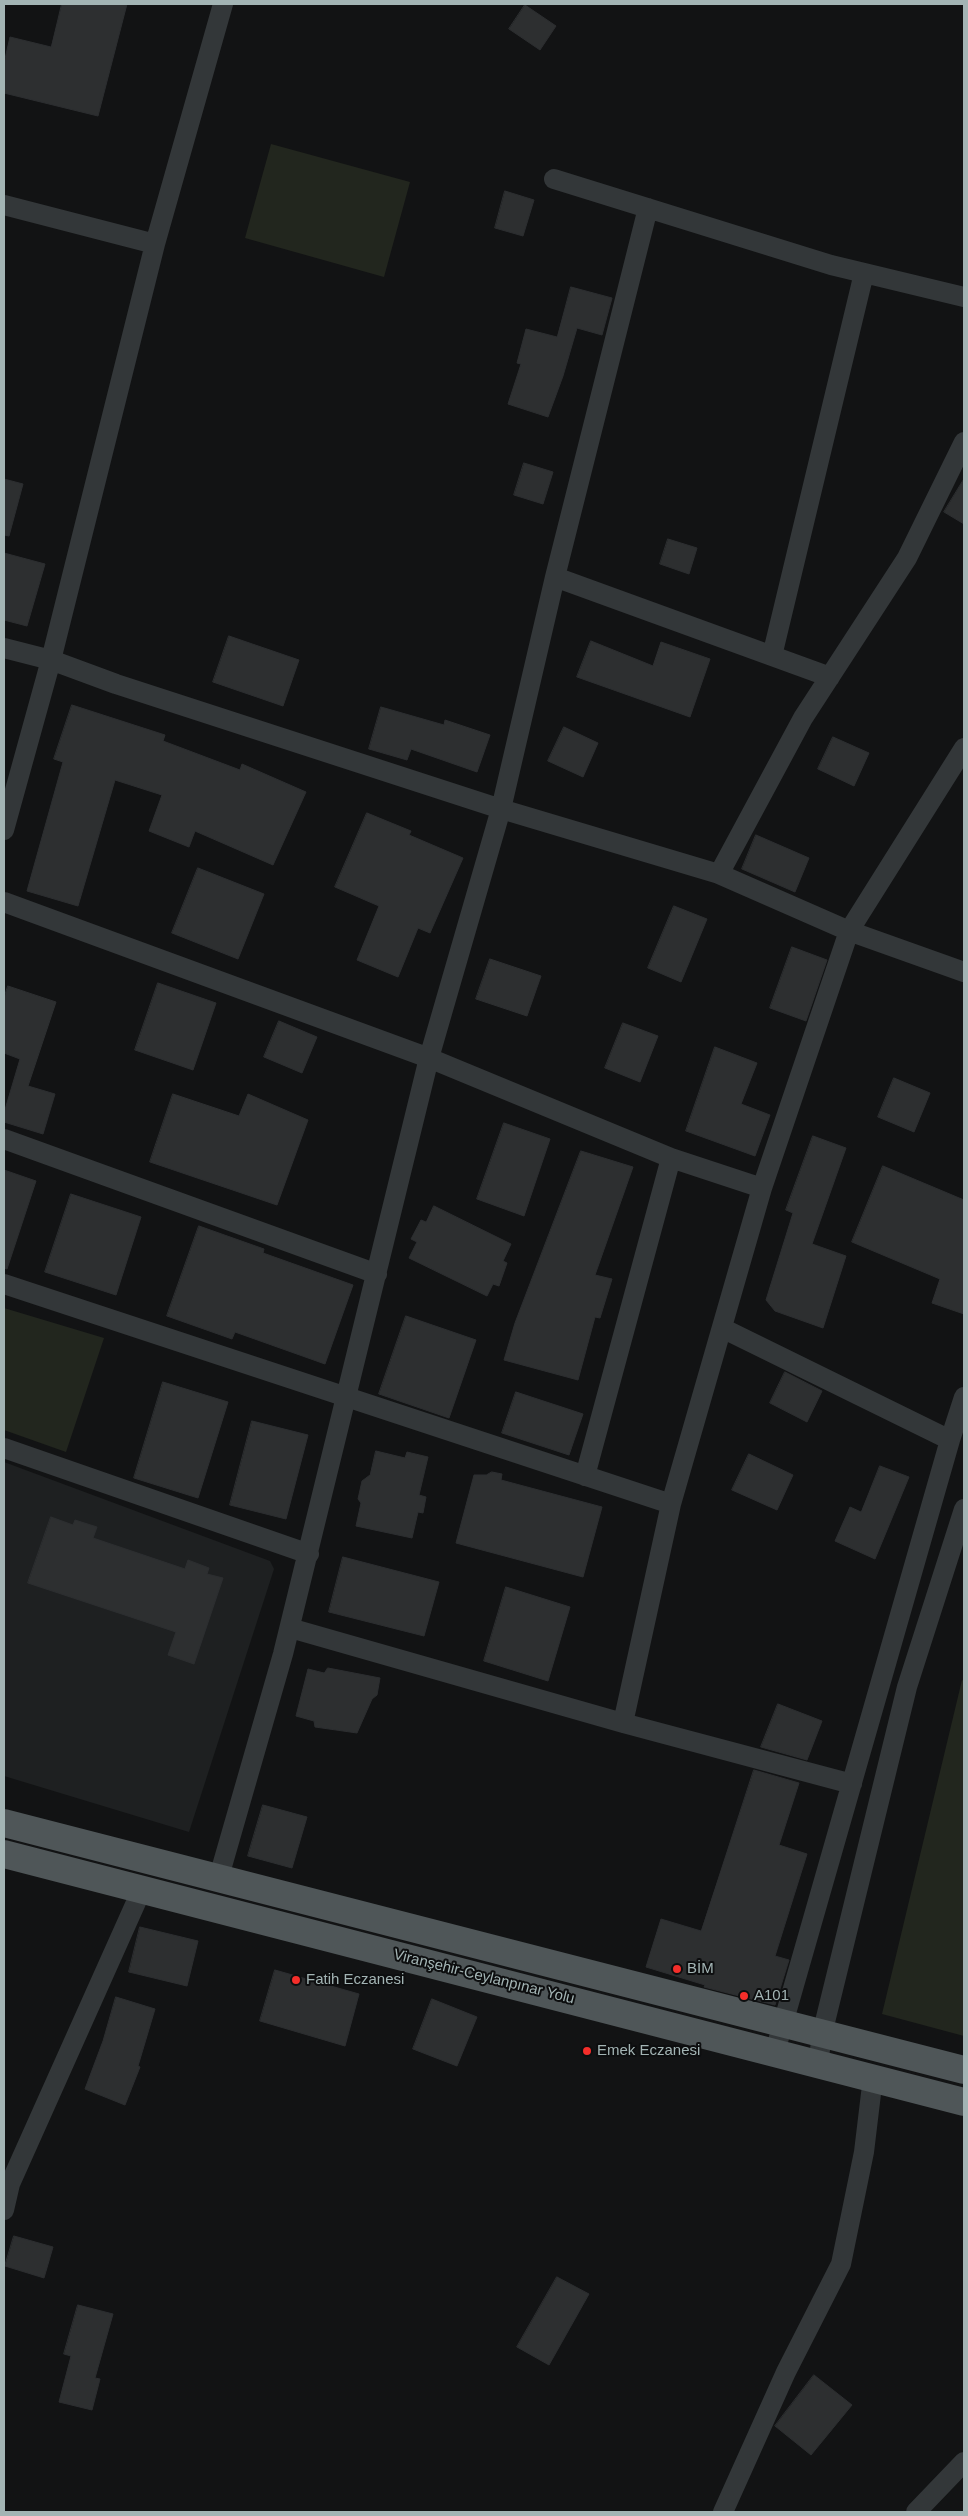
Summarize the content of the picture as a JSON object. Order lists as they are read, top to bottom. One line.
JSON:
{"streets":{"main road":["Viranşehir-Ceylanpınar Yolu"]},"places":["BİM","Fatih Eczanesi","A101","Emek Eczanesi"]}
